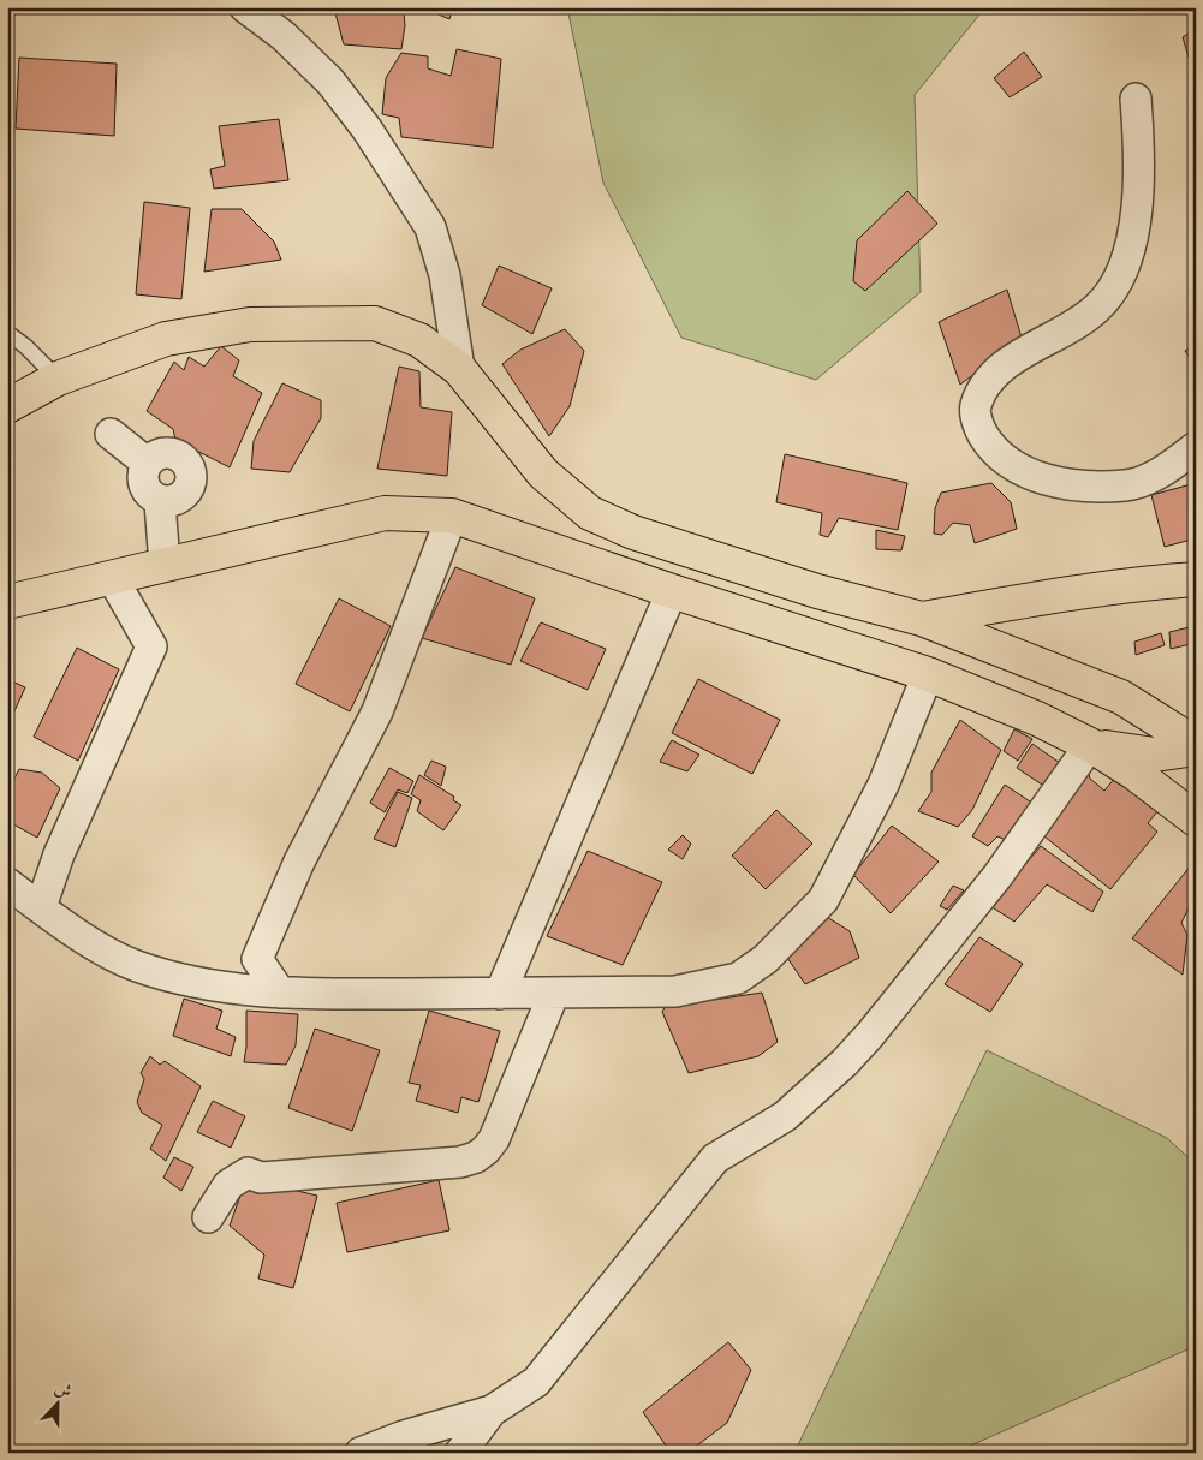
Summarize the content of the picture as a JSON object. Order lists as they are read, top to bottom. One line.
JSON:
{"north":"top"}
